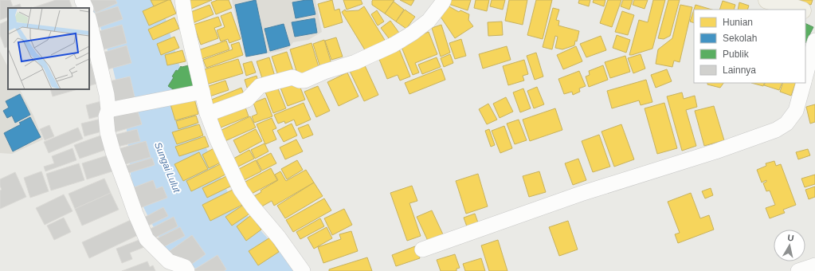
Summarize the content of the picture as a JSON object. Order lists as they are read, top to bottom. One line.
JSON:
{"water":["Sungai Lulut"],"legend":["Hunian","Sekolah","Publik","Lainnya"],"north":"top"}
